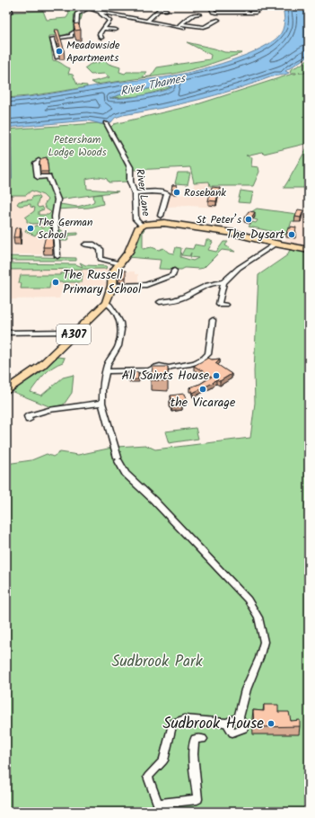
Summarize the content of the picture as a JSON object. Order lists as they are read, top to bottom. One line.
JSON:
{"streets":{"main road":["A307"],"street":["River Lane"]},"crossings":[["River Lane","A307"]],"water":["River Thames"],"parks":["Petersham Lodge Woods","Sudbrook Park"],"places":["Meadowside Apartments","Rosebank","St Peter’s","The German School","The Dysart","The Russell Primary School","All Saints House","the Vicarage","Sudbrook House"]}
